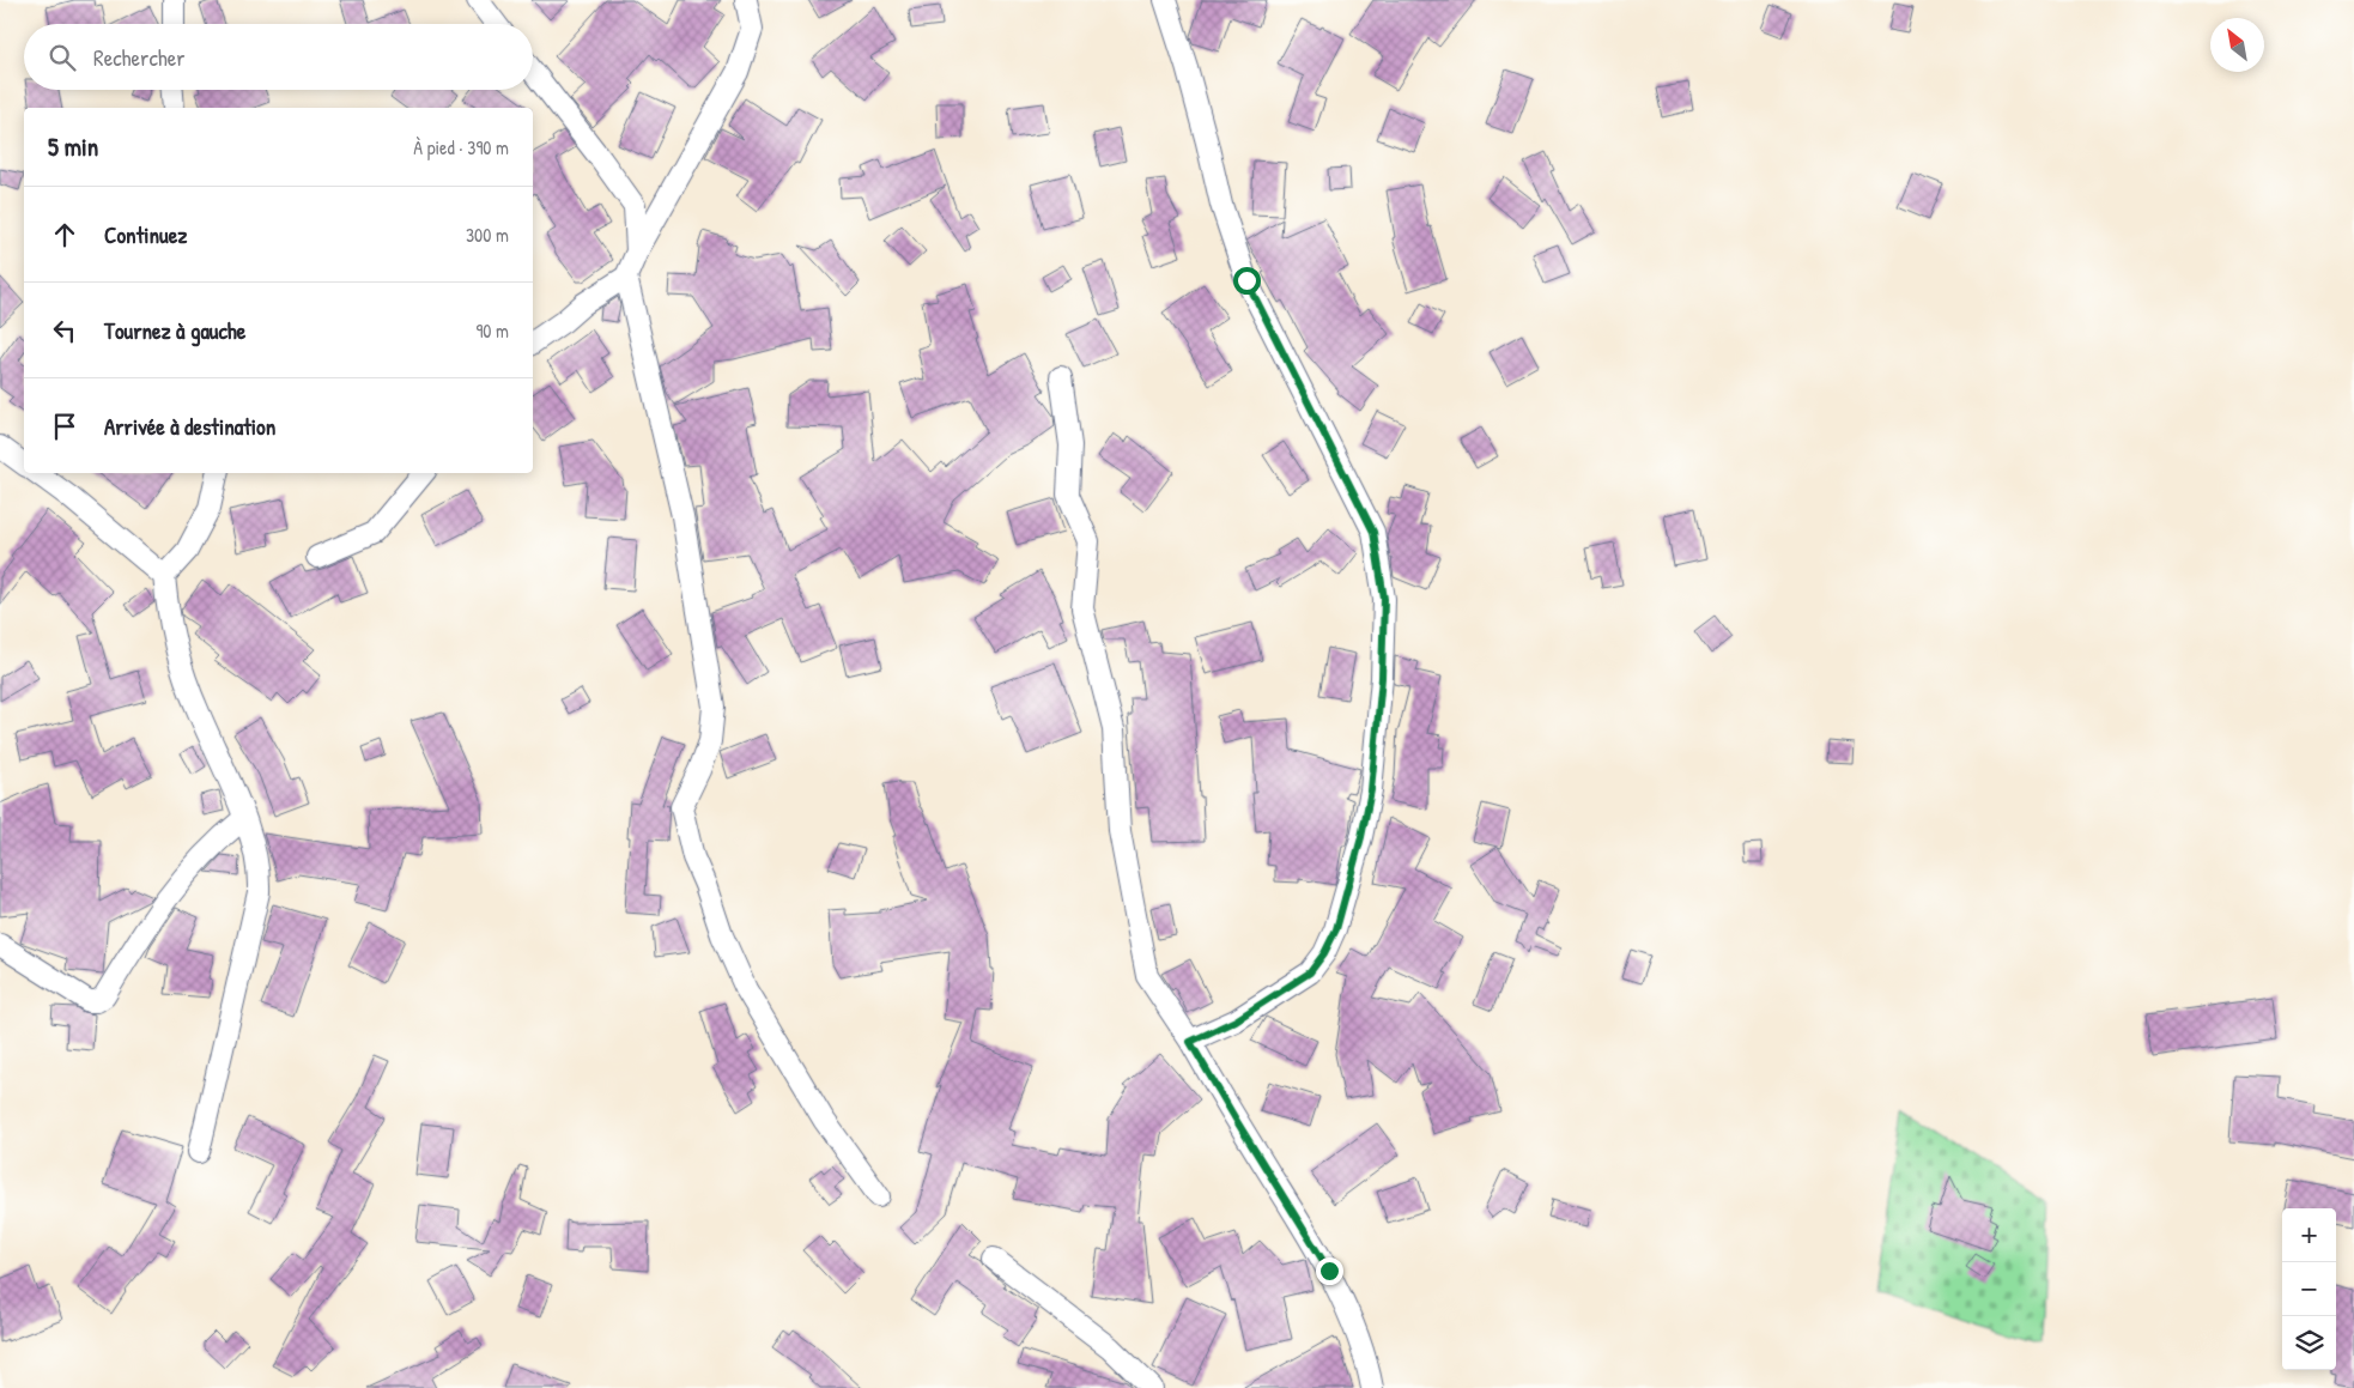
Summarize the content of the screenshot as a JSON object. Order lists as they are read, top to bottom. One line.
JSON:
{"north":"top left","page":{"search":"Rechercher","heading":["5 min","À pied · 390 m"],"list":[["Continuez","300 m"],["Tournez à gauche","90 m"],"Arrivée à destination"],"map_buttons":["+","−"]}}
